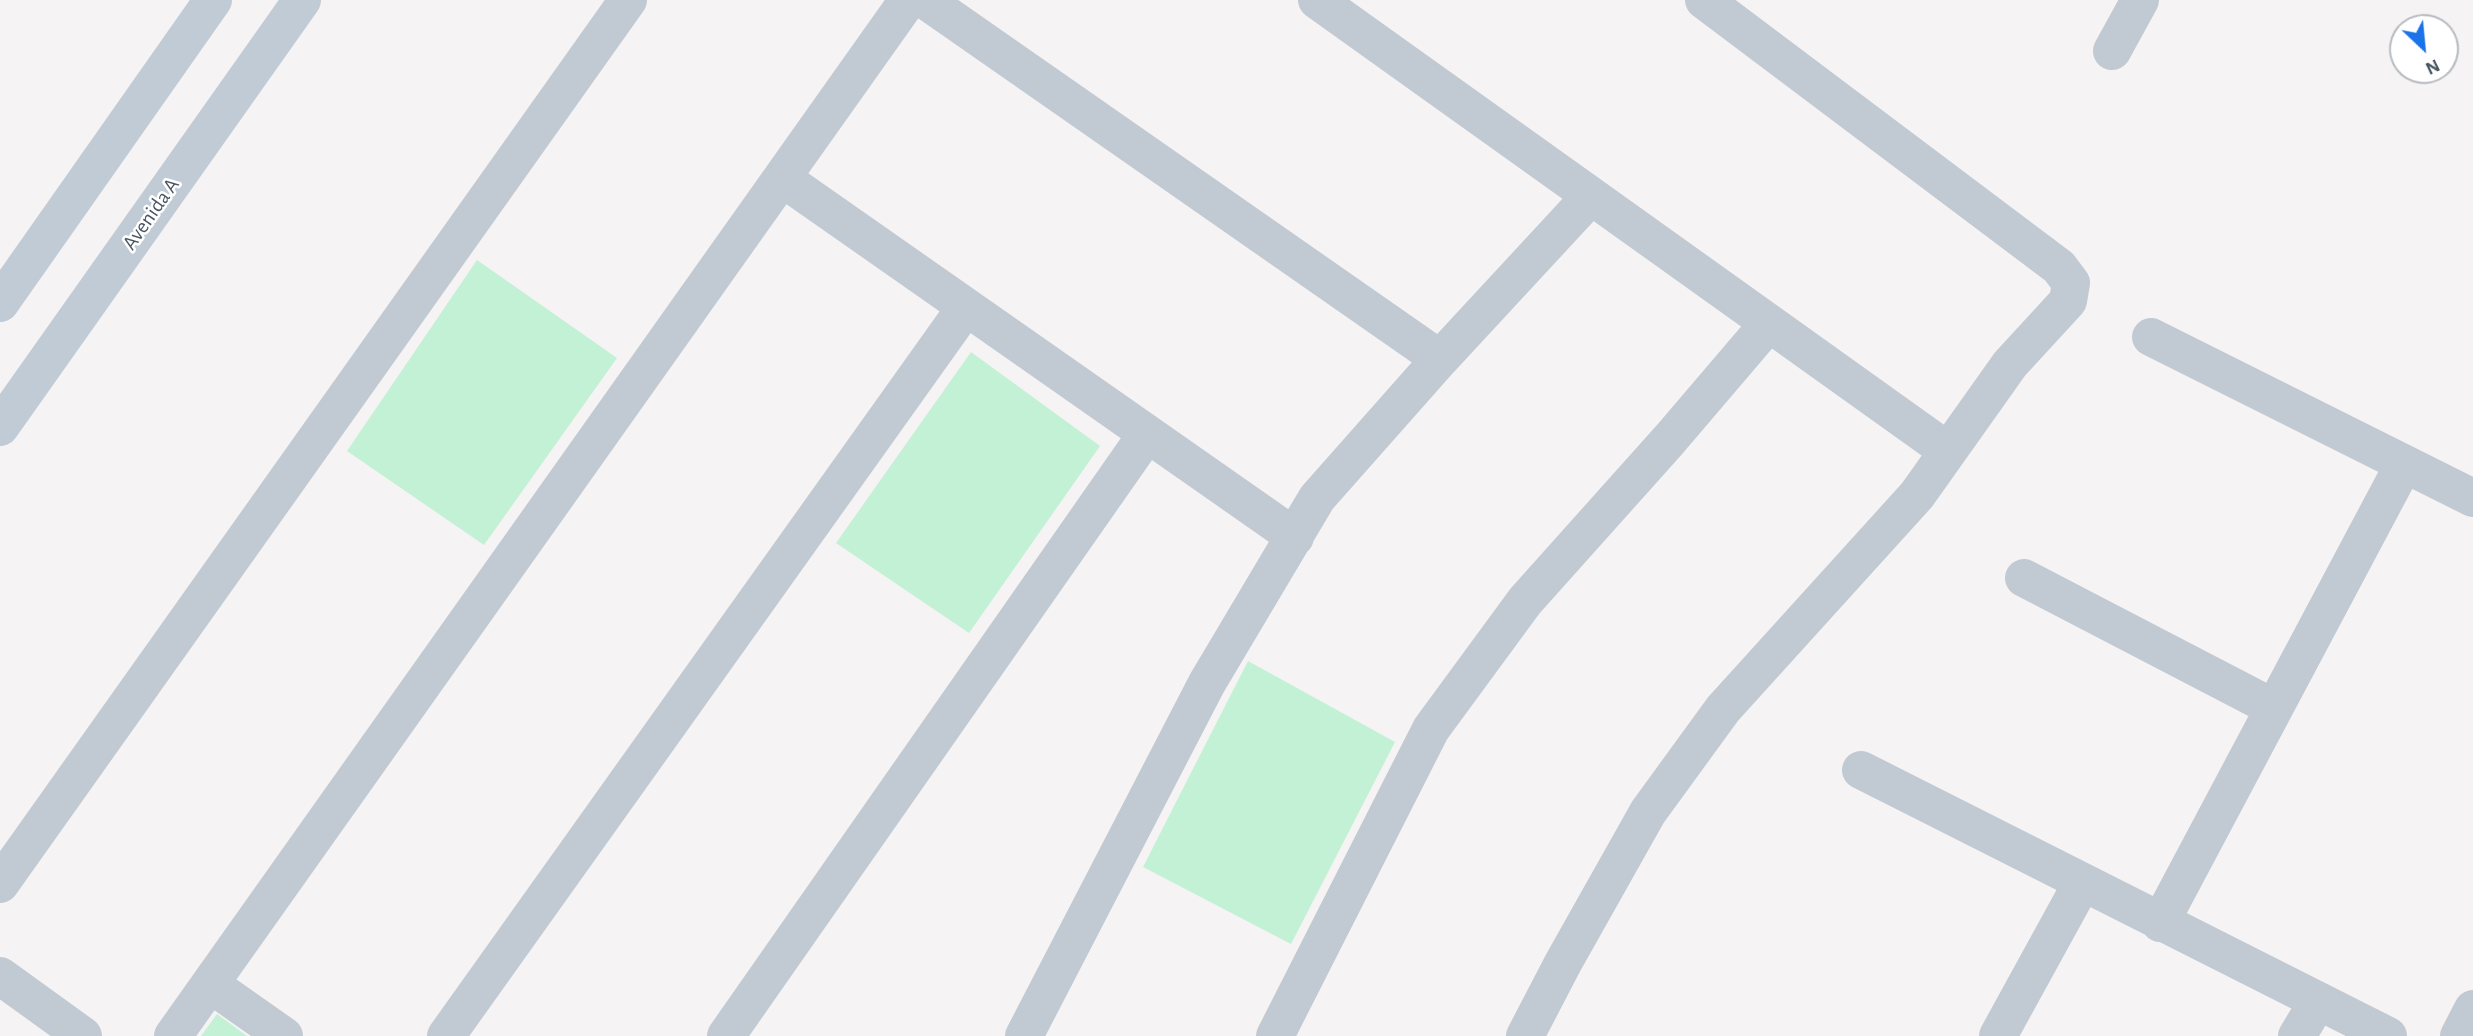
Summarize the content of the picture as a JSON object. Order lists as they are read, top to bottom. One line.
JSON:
{"streets":{"street":["Avenida A"]},"north":"bottom right"}
